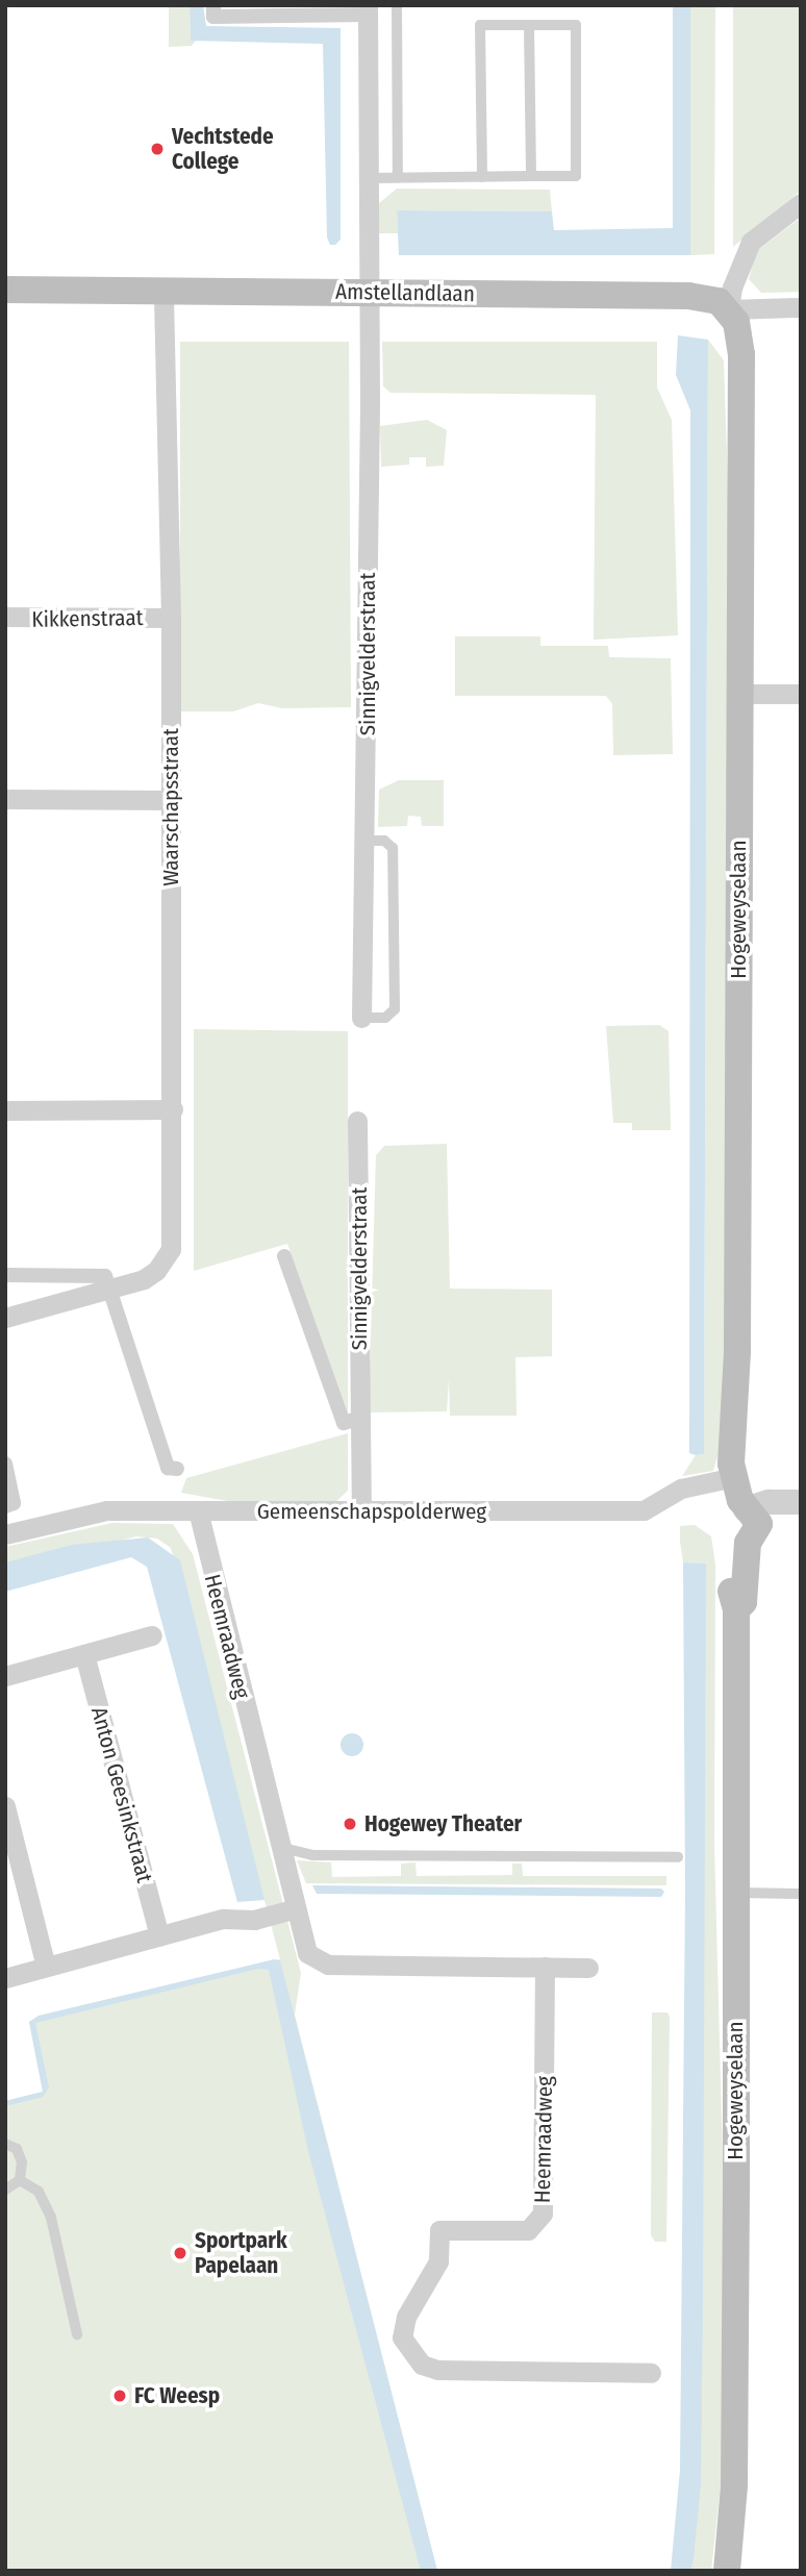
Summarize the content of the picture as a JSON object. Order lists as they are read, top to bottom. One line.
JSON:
{"streets":{"main road":["Amstellandlaan","Hogeweyselaan"],"street":["Kikkenstraat","Sinnigvelderstraat","Waarschapsstraat","Gemeenschapspolderweg","Heemraadweg","Anton Geesinkstraat"]},"crossings":[["Amstellandlaan","Sinnigvelderstraat"],["Amstellandlaan","Waarschapsstraat"],["Amstellandlaan","Hogeweyselaan"],["Kikkenstraat","Waarschapsstraat"],["Sinnigvelderstraat","Gemeenschapspolderweg"],["Hogeweyselaan","Gemeenschapspolderweg"],["Gemeenschapspolderweg","Heemraadweg"]],"places":["Vechtstede College","Hogewey Theater","Sportpark Papelaan","FC Weesp"]}
